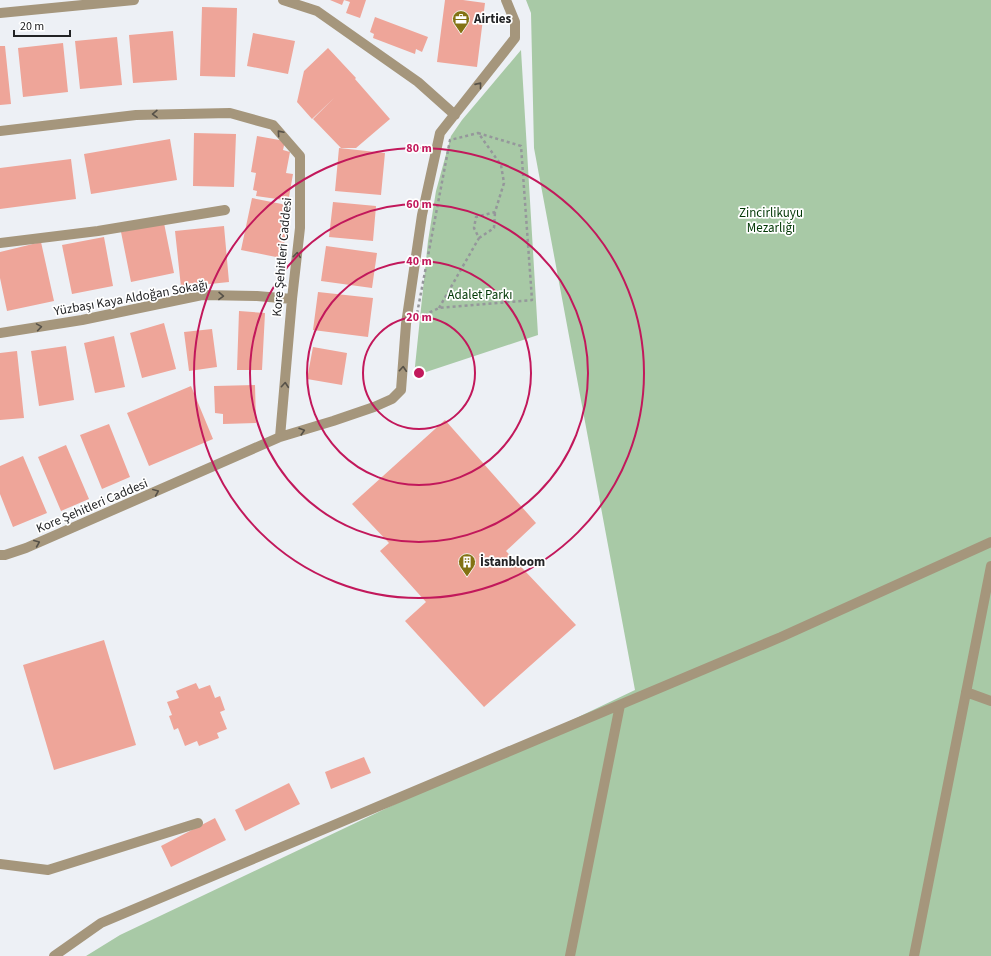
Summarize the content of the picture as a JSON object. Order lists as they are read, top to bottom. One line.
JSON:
{"streets":{"street":["Kore Şehitleri Caddesi","Yüzbaşı Kaya Aldoğan Sokağı"]},"crossings":[["Kore Şehitleri Caddesi","Yüzbaşı Kaya Aldoğan Sokağı"]],"parks":["Zincirlikuyu Mezarlığı","Adalet Parkı"],"places":{"office":["Airties"],"building":["İstanbloom"]},"scale_bar":"20 m","rings":["80 m","60 m","40 m","20 m"]}
